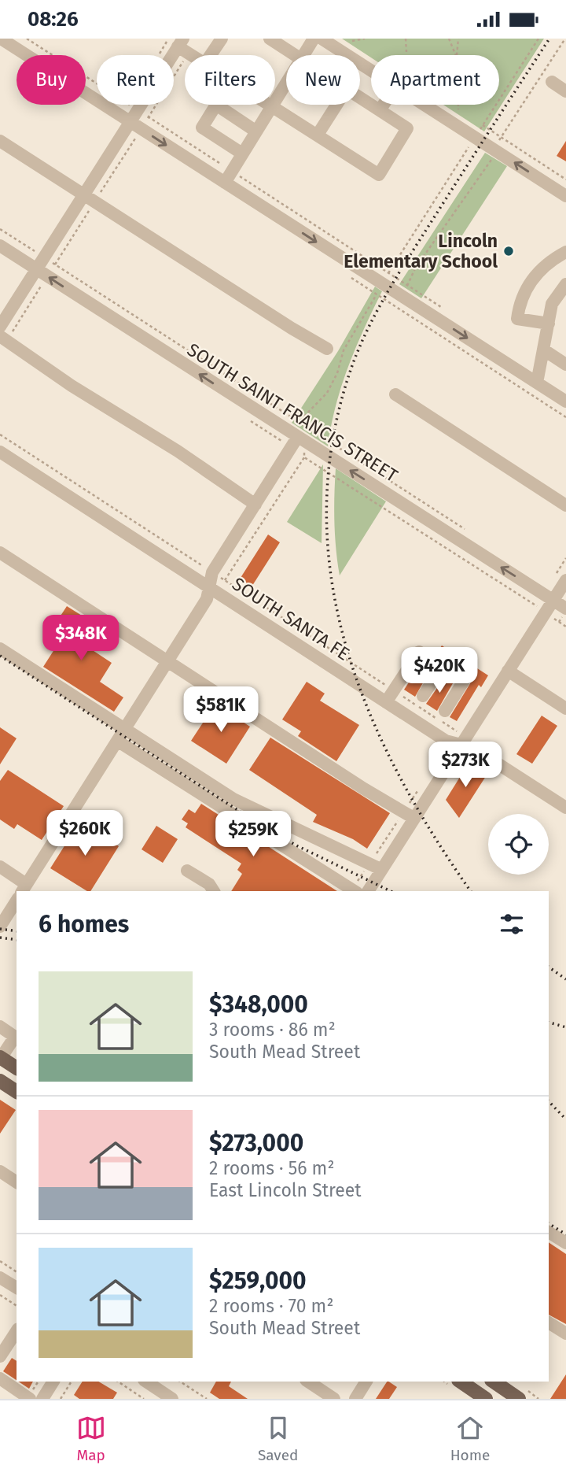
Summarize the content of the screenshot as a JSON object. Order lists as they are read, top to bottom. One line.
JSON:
{"streets":{"street":["SOUTH SAINT FRANCIS STREET","SOUTH SANTA FE"]},"places":["Lincoln Elementary School"],"page":{"status":"08:26","chip":["Buy","Rent","Filters","New","Apartment"],"price":["$348K","$420K","$581K","$273K","$260K","$259K"],"heading":"6 homes","list":[{"name":"$348,000","note":"3 rooms · 86 m² · South Mead Street"},{"name":"$273,000","note":"2 rooms · 56 m² · East Lincoln Street"},{"name":"$259,000","note":"2 rooms · 70 m² · South Mead Street"}],"tabs":["Map","Saved","Home"]}}
